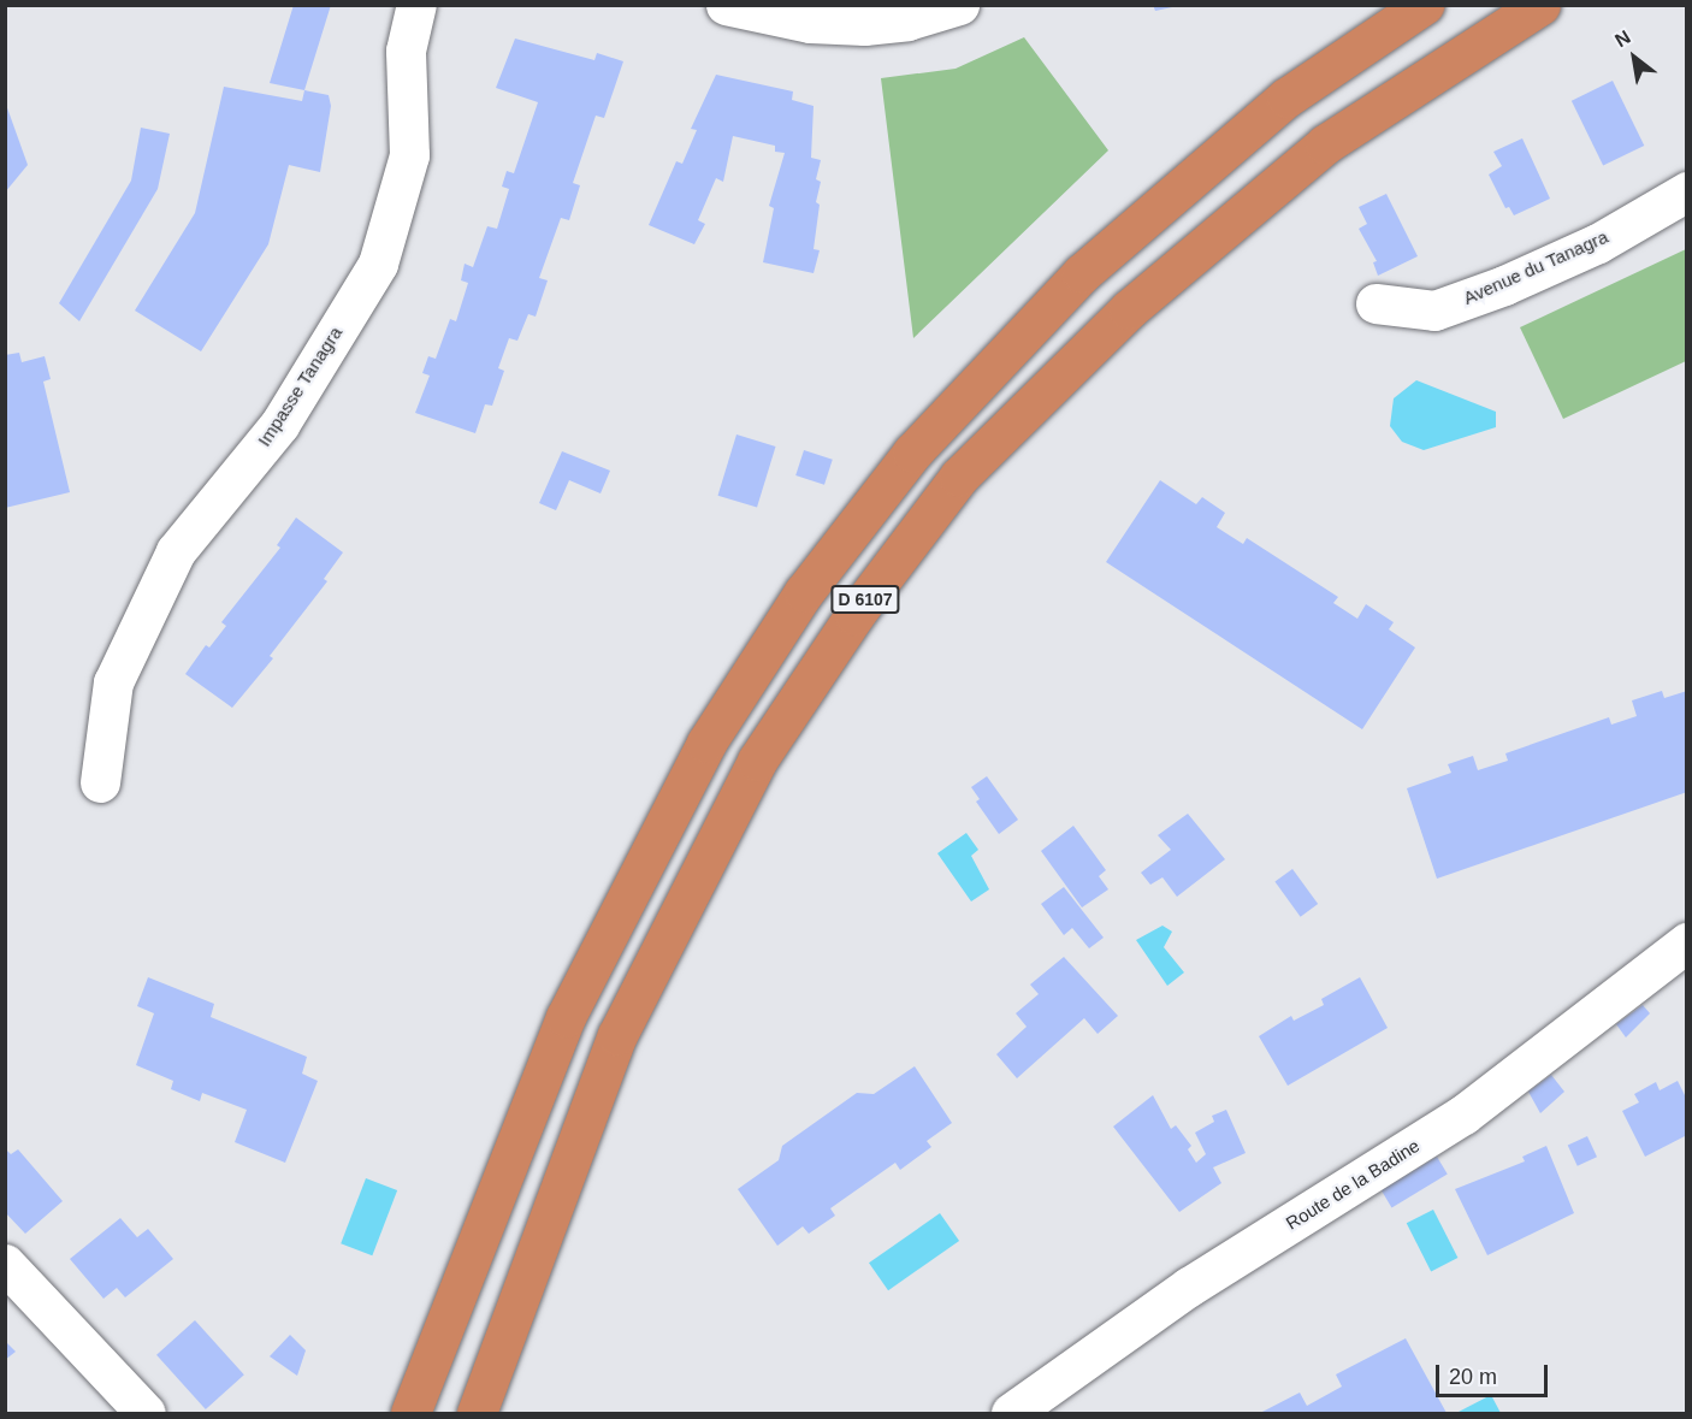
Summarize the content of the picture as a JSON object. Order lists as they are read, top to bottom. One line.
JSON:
{"streets":{"highway":["D 6107"],"street":["Avenue du Tanagra","Impasse Tanagra","Route de la Badine"]},"scale_bar":"20 m","north":"top left"}
